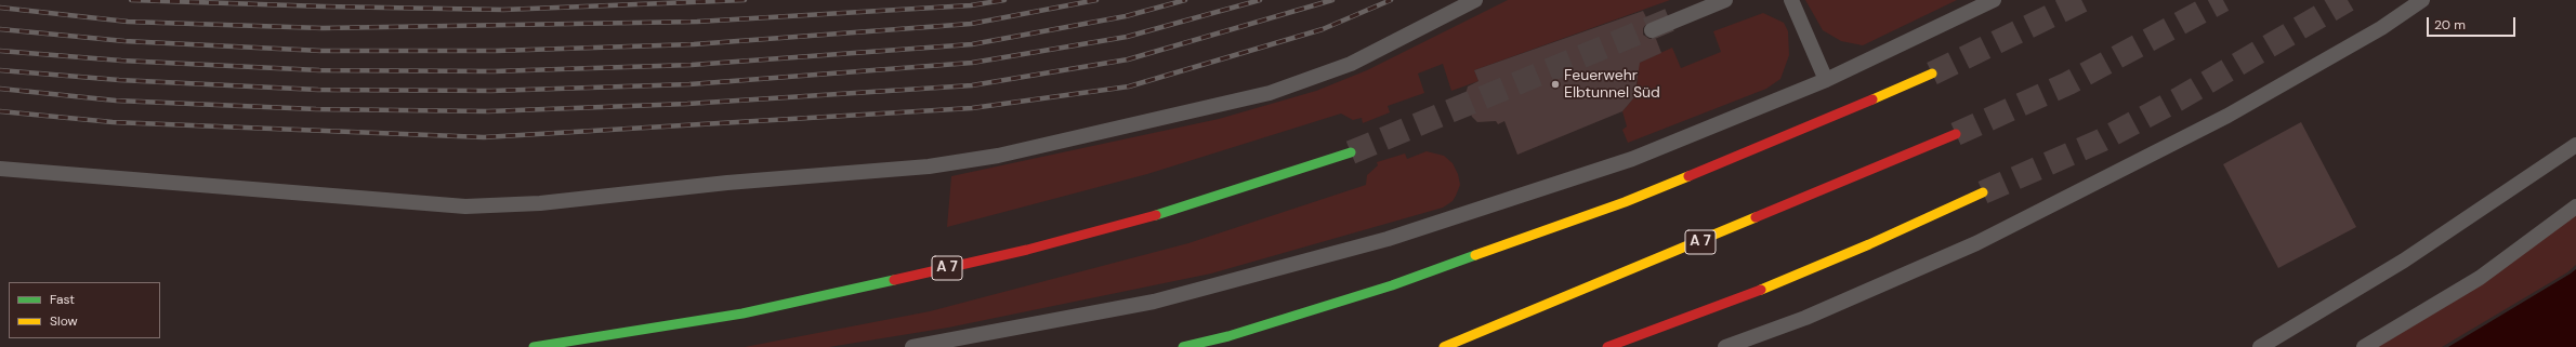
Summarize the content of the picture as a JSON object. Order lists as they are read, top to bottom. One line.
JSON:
{"streets":{"highway":["A 7"]},"places":["Feuerwehr Elbtunnel Süd"],"legend":["Fast","Slow"],"scale_bar":"20 m"}
